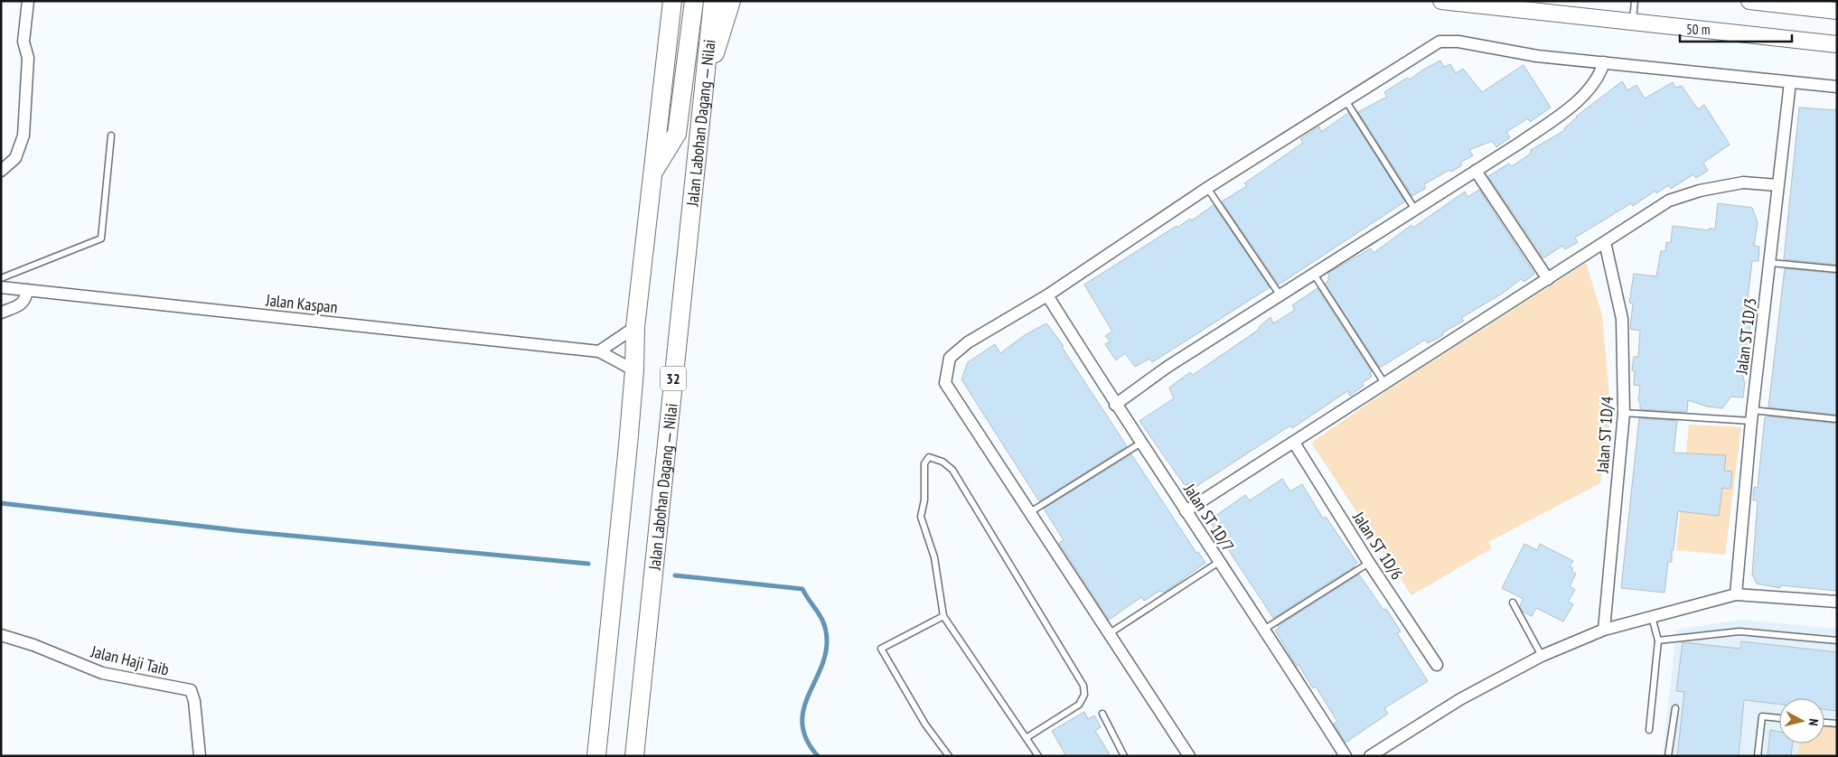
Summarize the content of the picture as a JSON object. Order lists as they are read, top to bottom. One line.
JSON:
{"streets":{"main road":["Jalan Labohan Dagang ‒ Nilai","32"],"street":["Jalan Kaspan","Jalan ST 1D/3","Jalan ST 1D/4","Jalan ST 1D/7","Jalan ST 1D/6","Jalan Haji Taib"]},"scale_bar":"50 m","north":"right"}
